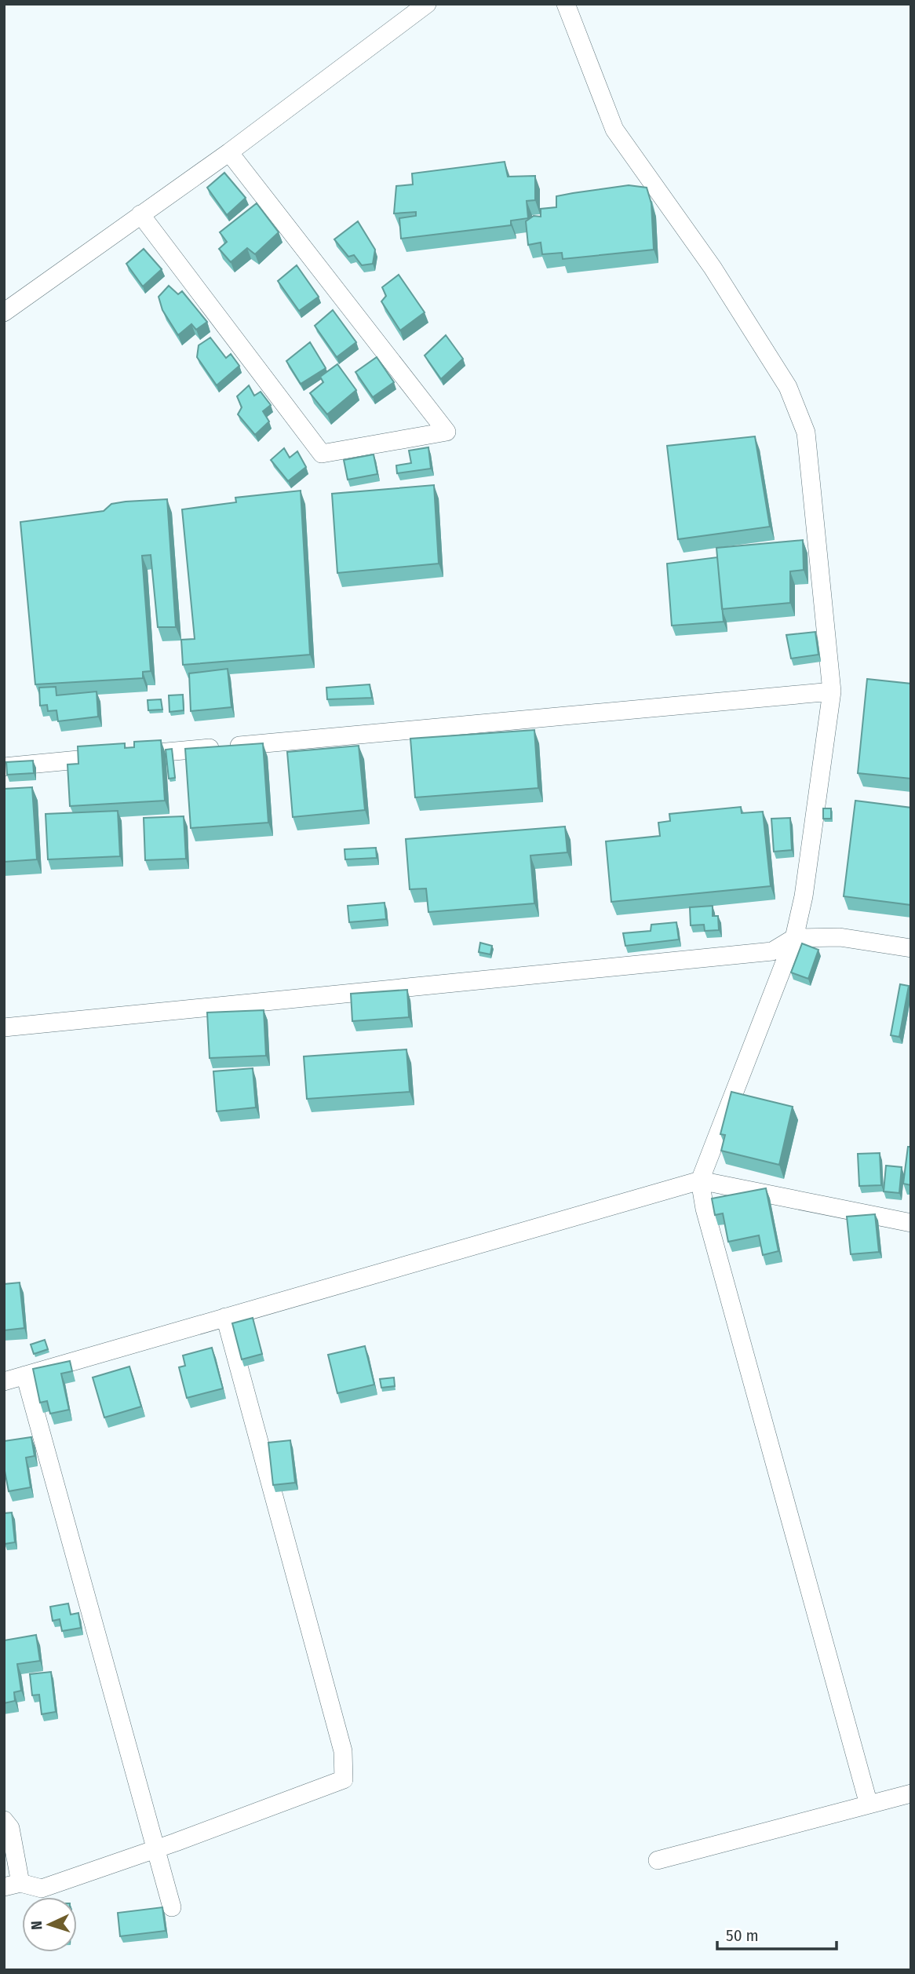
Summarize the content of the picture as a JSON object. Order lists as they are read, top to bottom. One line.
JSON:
{"scale_bar":"50 m","north":"left"}
